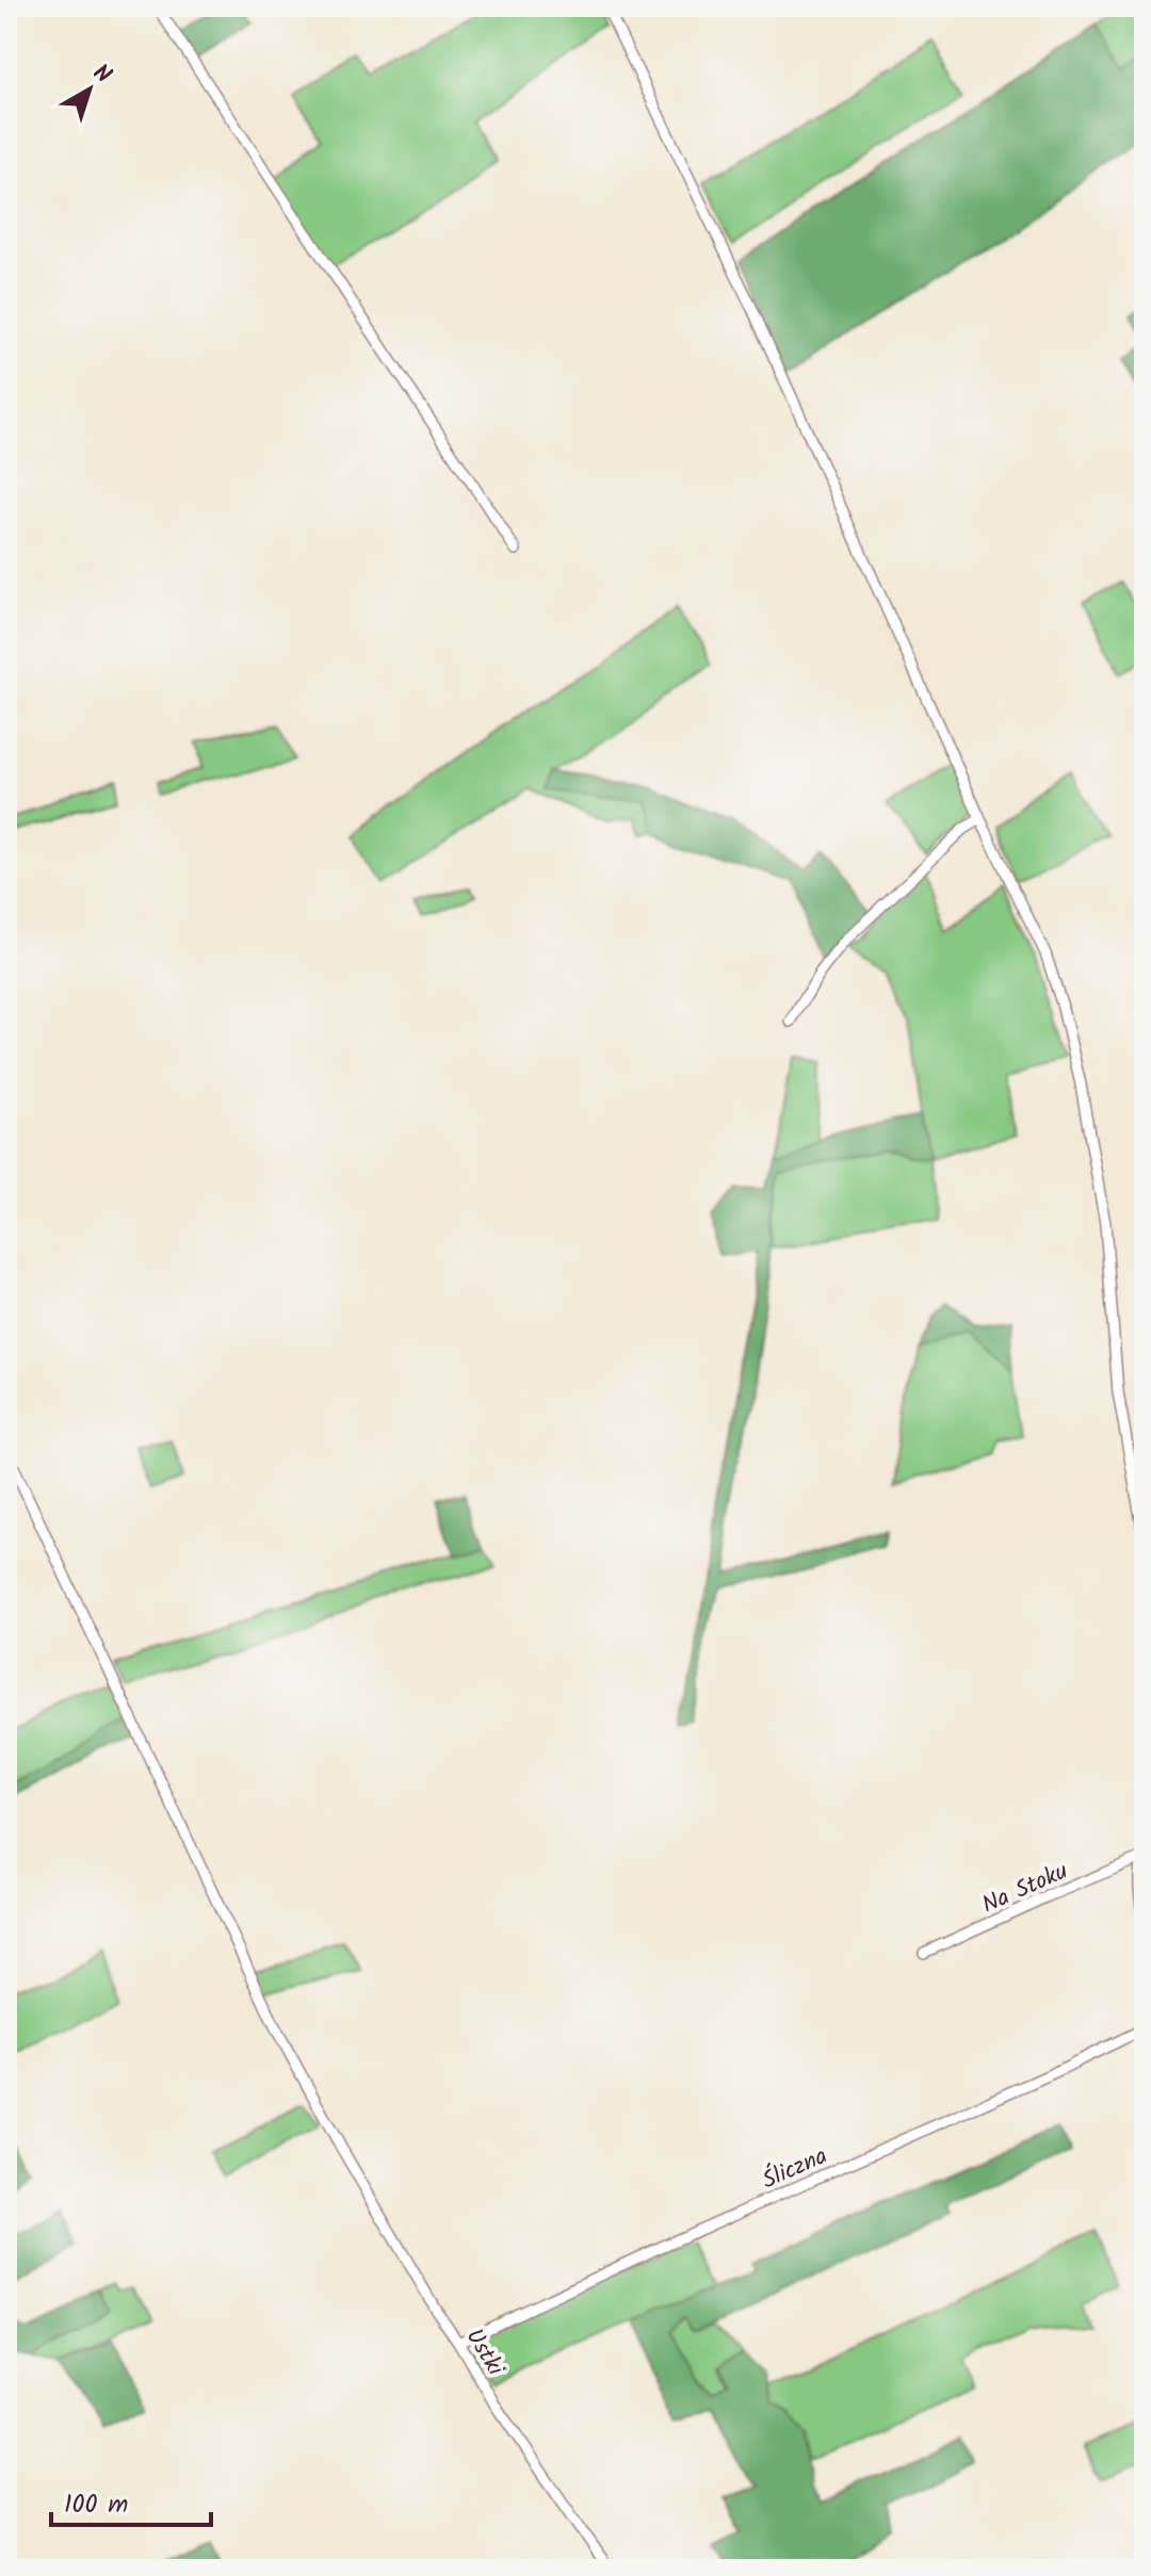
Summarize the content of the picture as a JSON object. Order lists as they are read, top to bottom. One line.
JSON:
{"streets":{"street":["Na Stoku","Śliczna","Ustki"]},"crossings":[["Śliczna","Ustki"]],"scale_bar":"100 m","north":"top right"}
